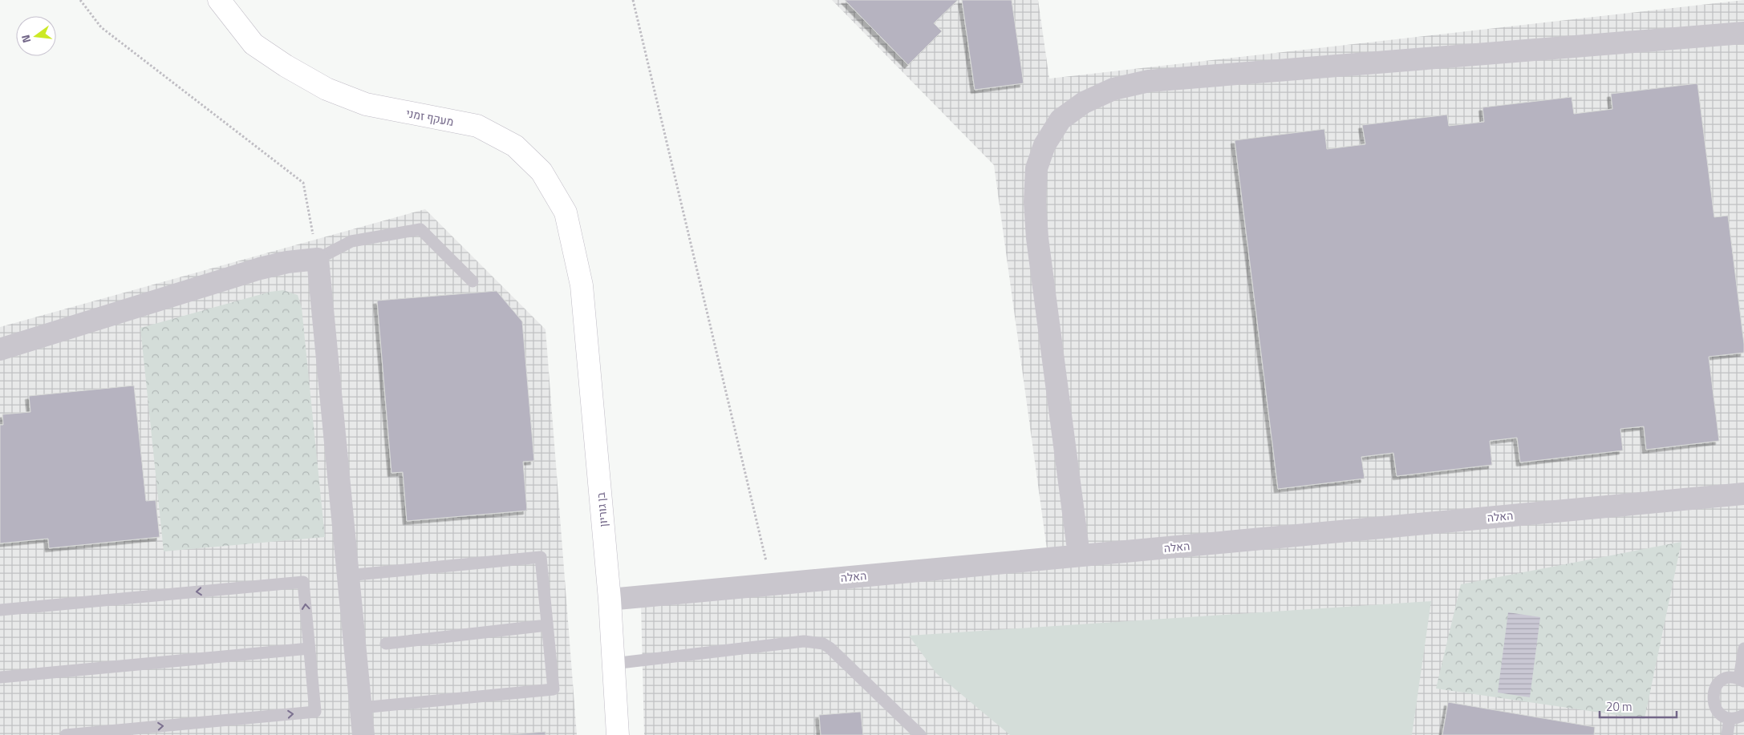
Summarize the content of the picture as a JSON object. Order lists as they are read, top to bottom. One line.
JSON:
{"streets":{"street":["מעקף זמני","בן גוריון","האלה"]},"crossings":[["מעקף זמני","בן גוריון"],["בן גוריון","האלה"]],"scale_bar":"20 m","north":"left"}
